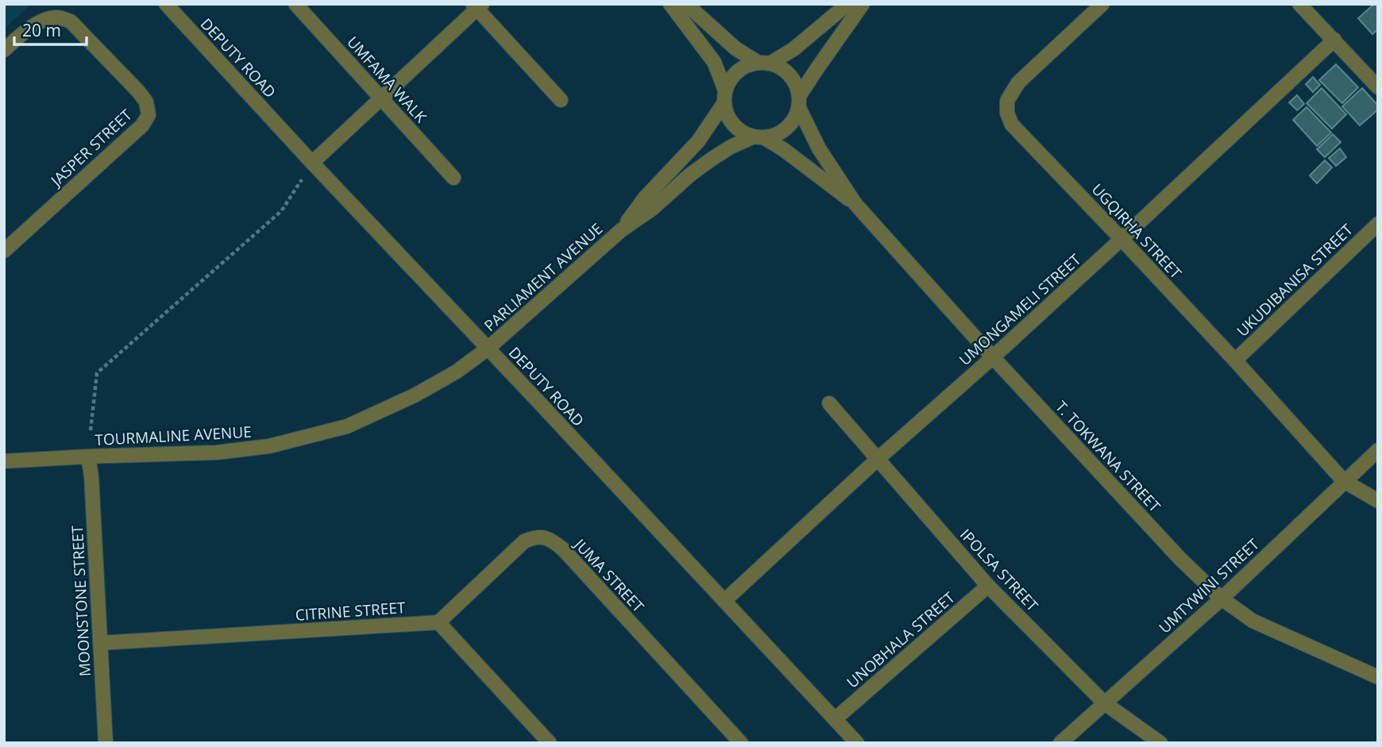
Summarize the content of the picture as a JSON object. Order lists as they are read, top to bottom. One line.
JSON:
{"streets":{"street":["DEPUTY ROAD","UMFAMA WALK","JASPER STREET","UGQIRHA STREET","PARLIAMENT AVENUE","UKUDIBANISA STREET","UMONGAMELI STREET","TOURMALINE AVENUE","T. TOKWANA STREET","IPOLSA STREET","JUMA STREET","UMTYWINI STREET","MOONSTONE STREET","CITRINE STREET","UNOBHALA STREET"]},"crossings":[["DEPUTY ROAD","PARLIAMENT AVENUE"],["DEPUTY ROAD","UMONGAMELI STREET"],["DEPUTY ROAD","TOURMALINE AVENUE"],["DEPUTY ROAD","UNOBHALA STREET"],["UGQIRHA STREET","UKUDIBANISA STREET"],["UGQIRHA STREET","UMONGAMELI STREET"],["UGQIRHA STREET","UMTYWINI STREET"],["PARLIAMENT AVENUE","TOURMALINE AVENUE"],["PARLIAMENT AVENUE","T. TOKWANA STREET"],["UMONGAMELI STREET","T. TOKWANA STREET"],["UMONGAMELI STREET","IPOLSA STREET"],["TOURMALINE AVENUE","MOONSTONE STREET"],["T. TOKWANA STREET","UMTYWINI STREET"],["IPOLSA STREET","UMTYWINI STREET"],["IPOLSA STREET","UNOBHALA STREET"],["JUMA STREET","CITRINE STREET"],["MOONSTONE STREET","CITRINE STREET"]],"scale_bar":"20 m"}
